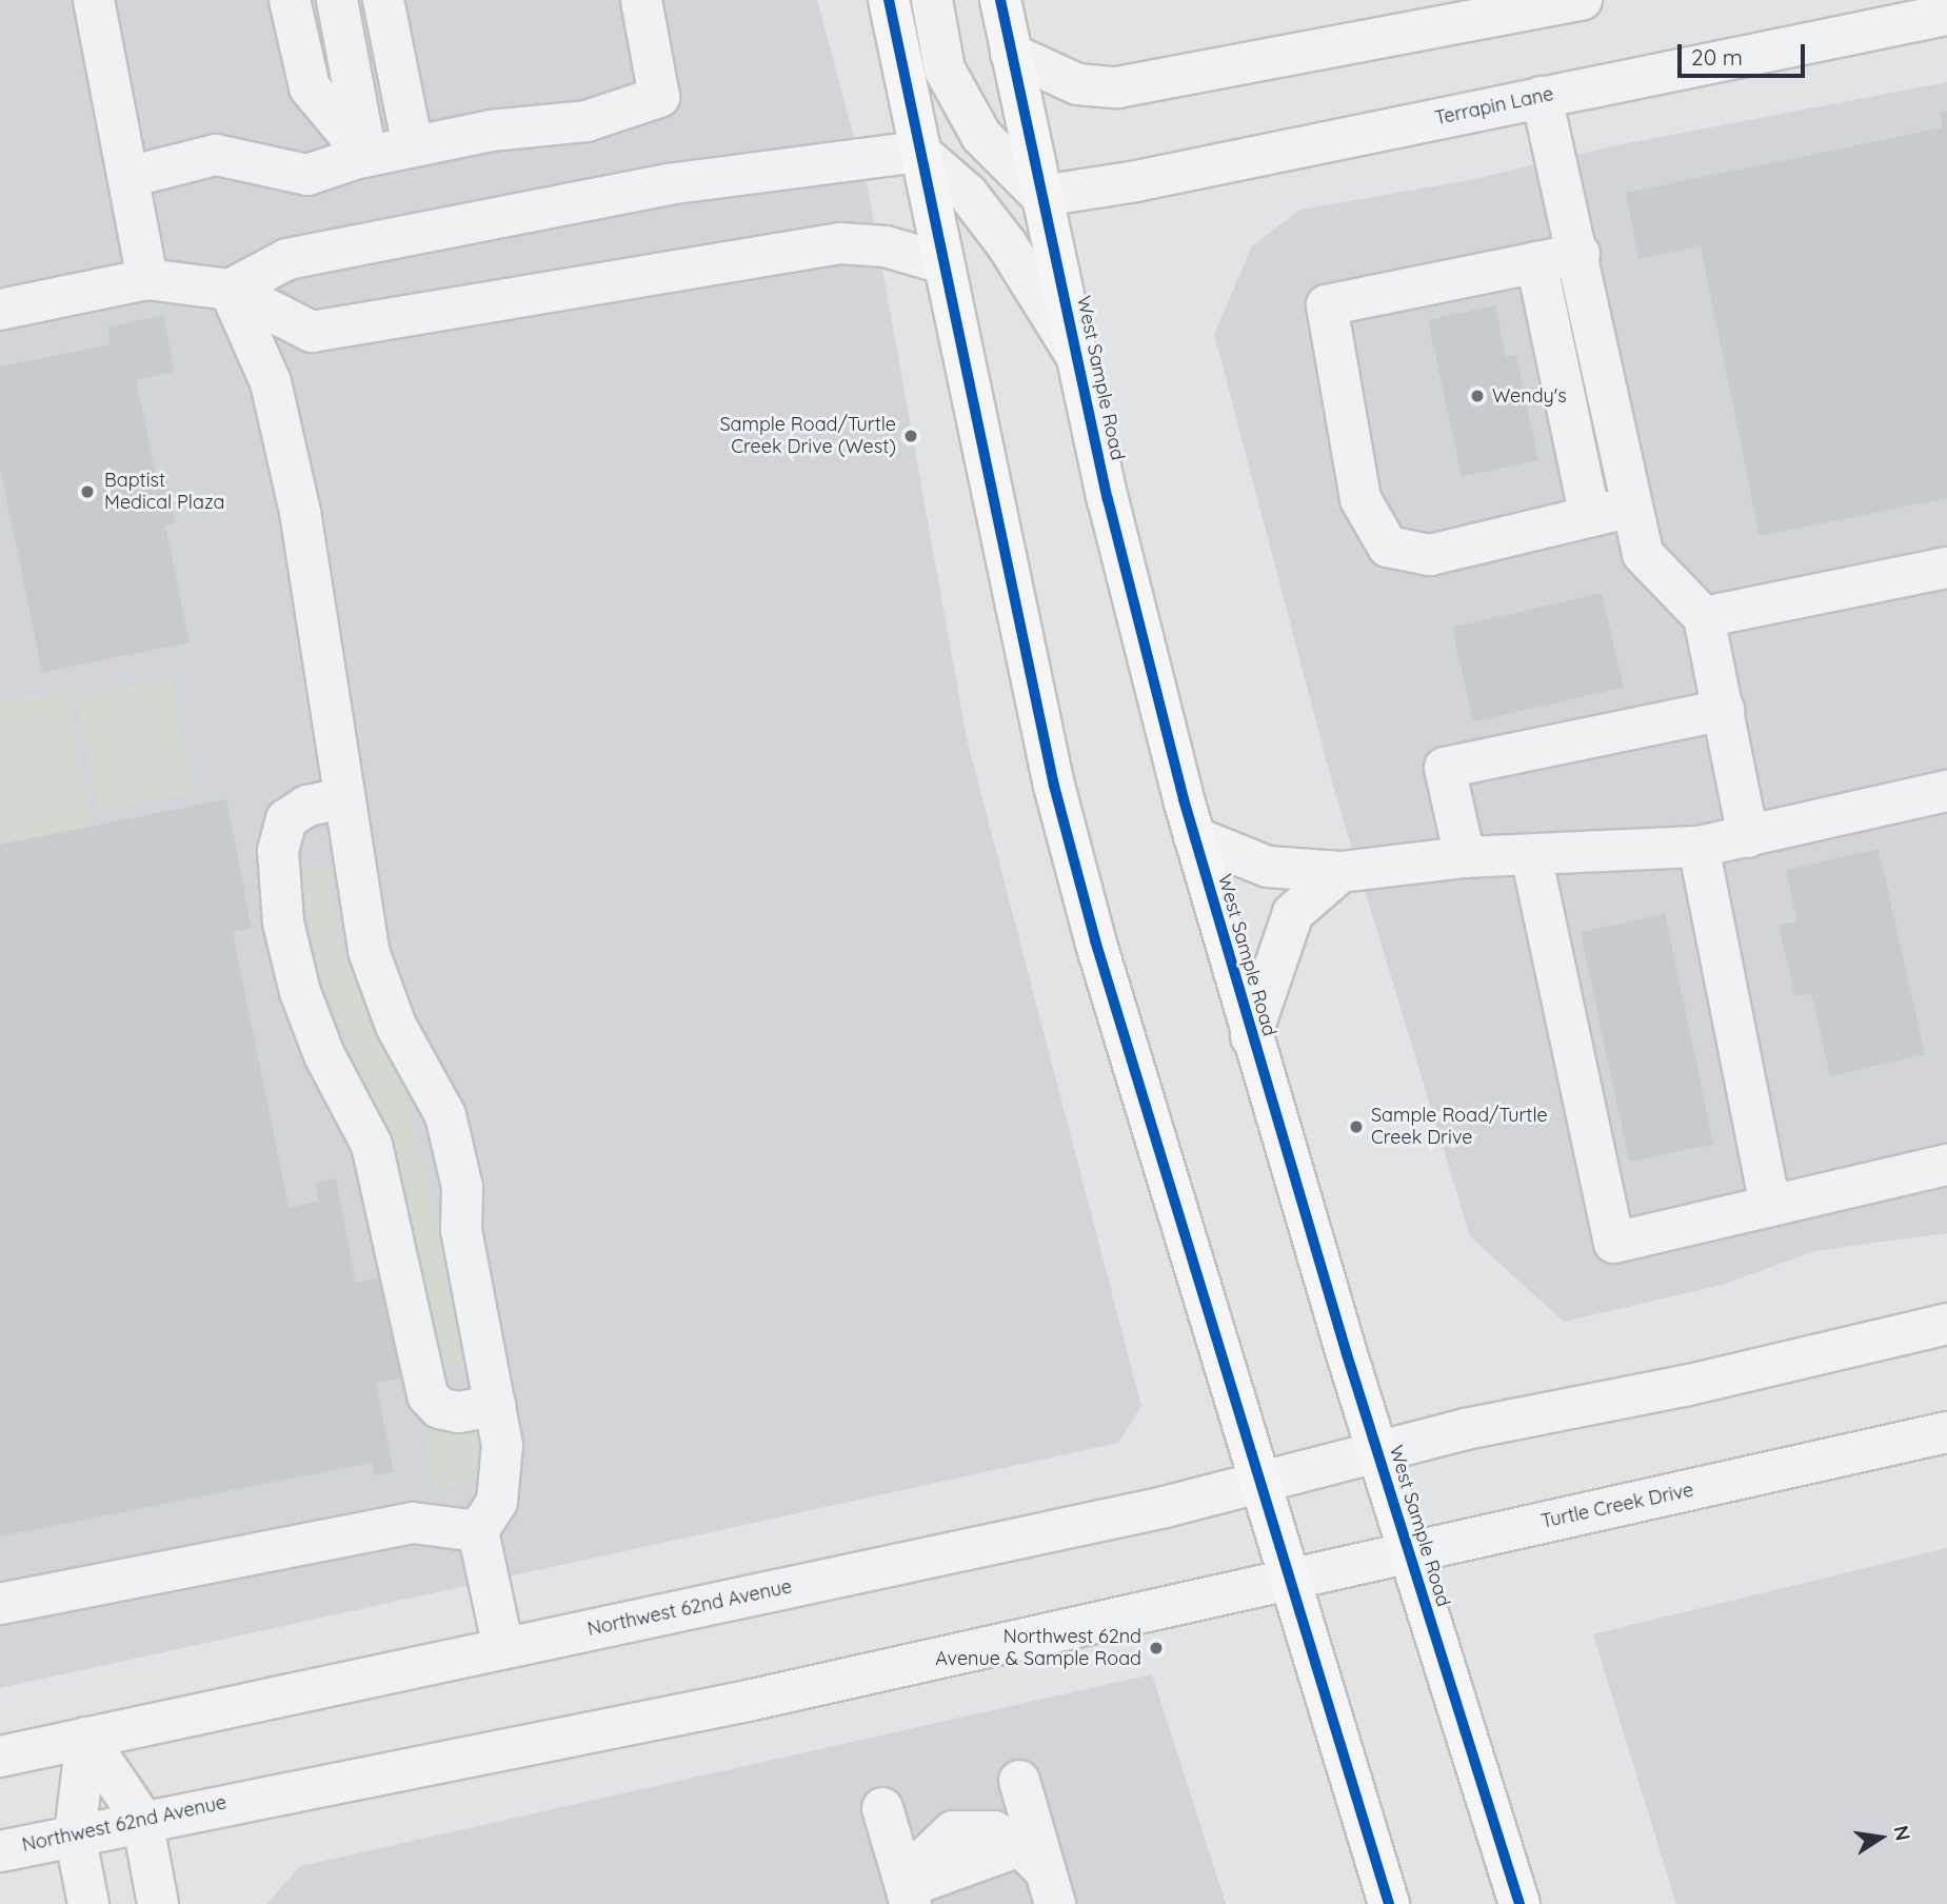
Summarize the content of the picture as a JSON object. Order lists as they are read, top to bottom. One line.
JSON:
{"streets":{"main road":["West Sample Road"],"street":["Terrapin Lane","Turtle Creek Drive","Northwest 62nd Avenue"]},"crossings":[["Terrapin Lane","West Sample Road"],["West Sample Road","Turtle Creek Drive"],["West Sample Road","Northwest 62nd Avenue"],["Turtle Creek Drive","Northwest 62nd Avenue"]],"places":["Wendy's","Sample Road/Turtle Creek Drive (West)","Baptist Medical Plaza","Sample Road/Turtle Creek Drive","Northwest 62nd Avenue & Sample Road"],"scale_bar":"20 m","north":"right"}
